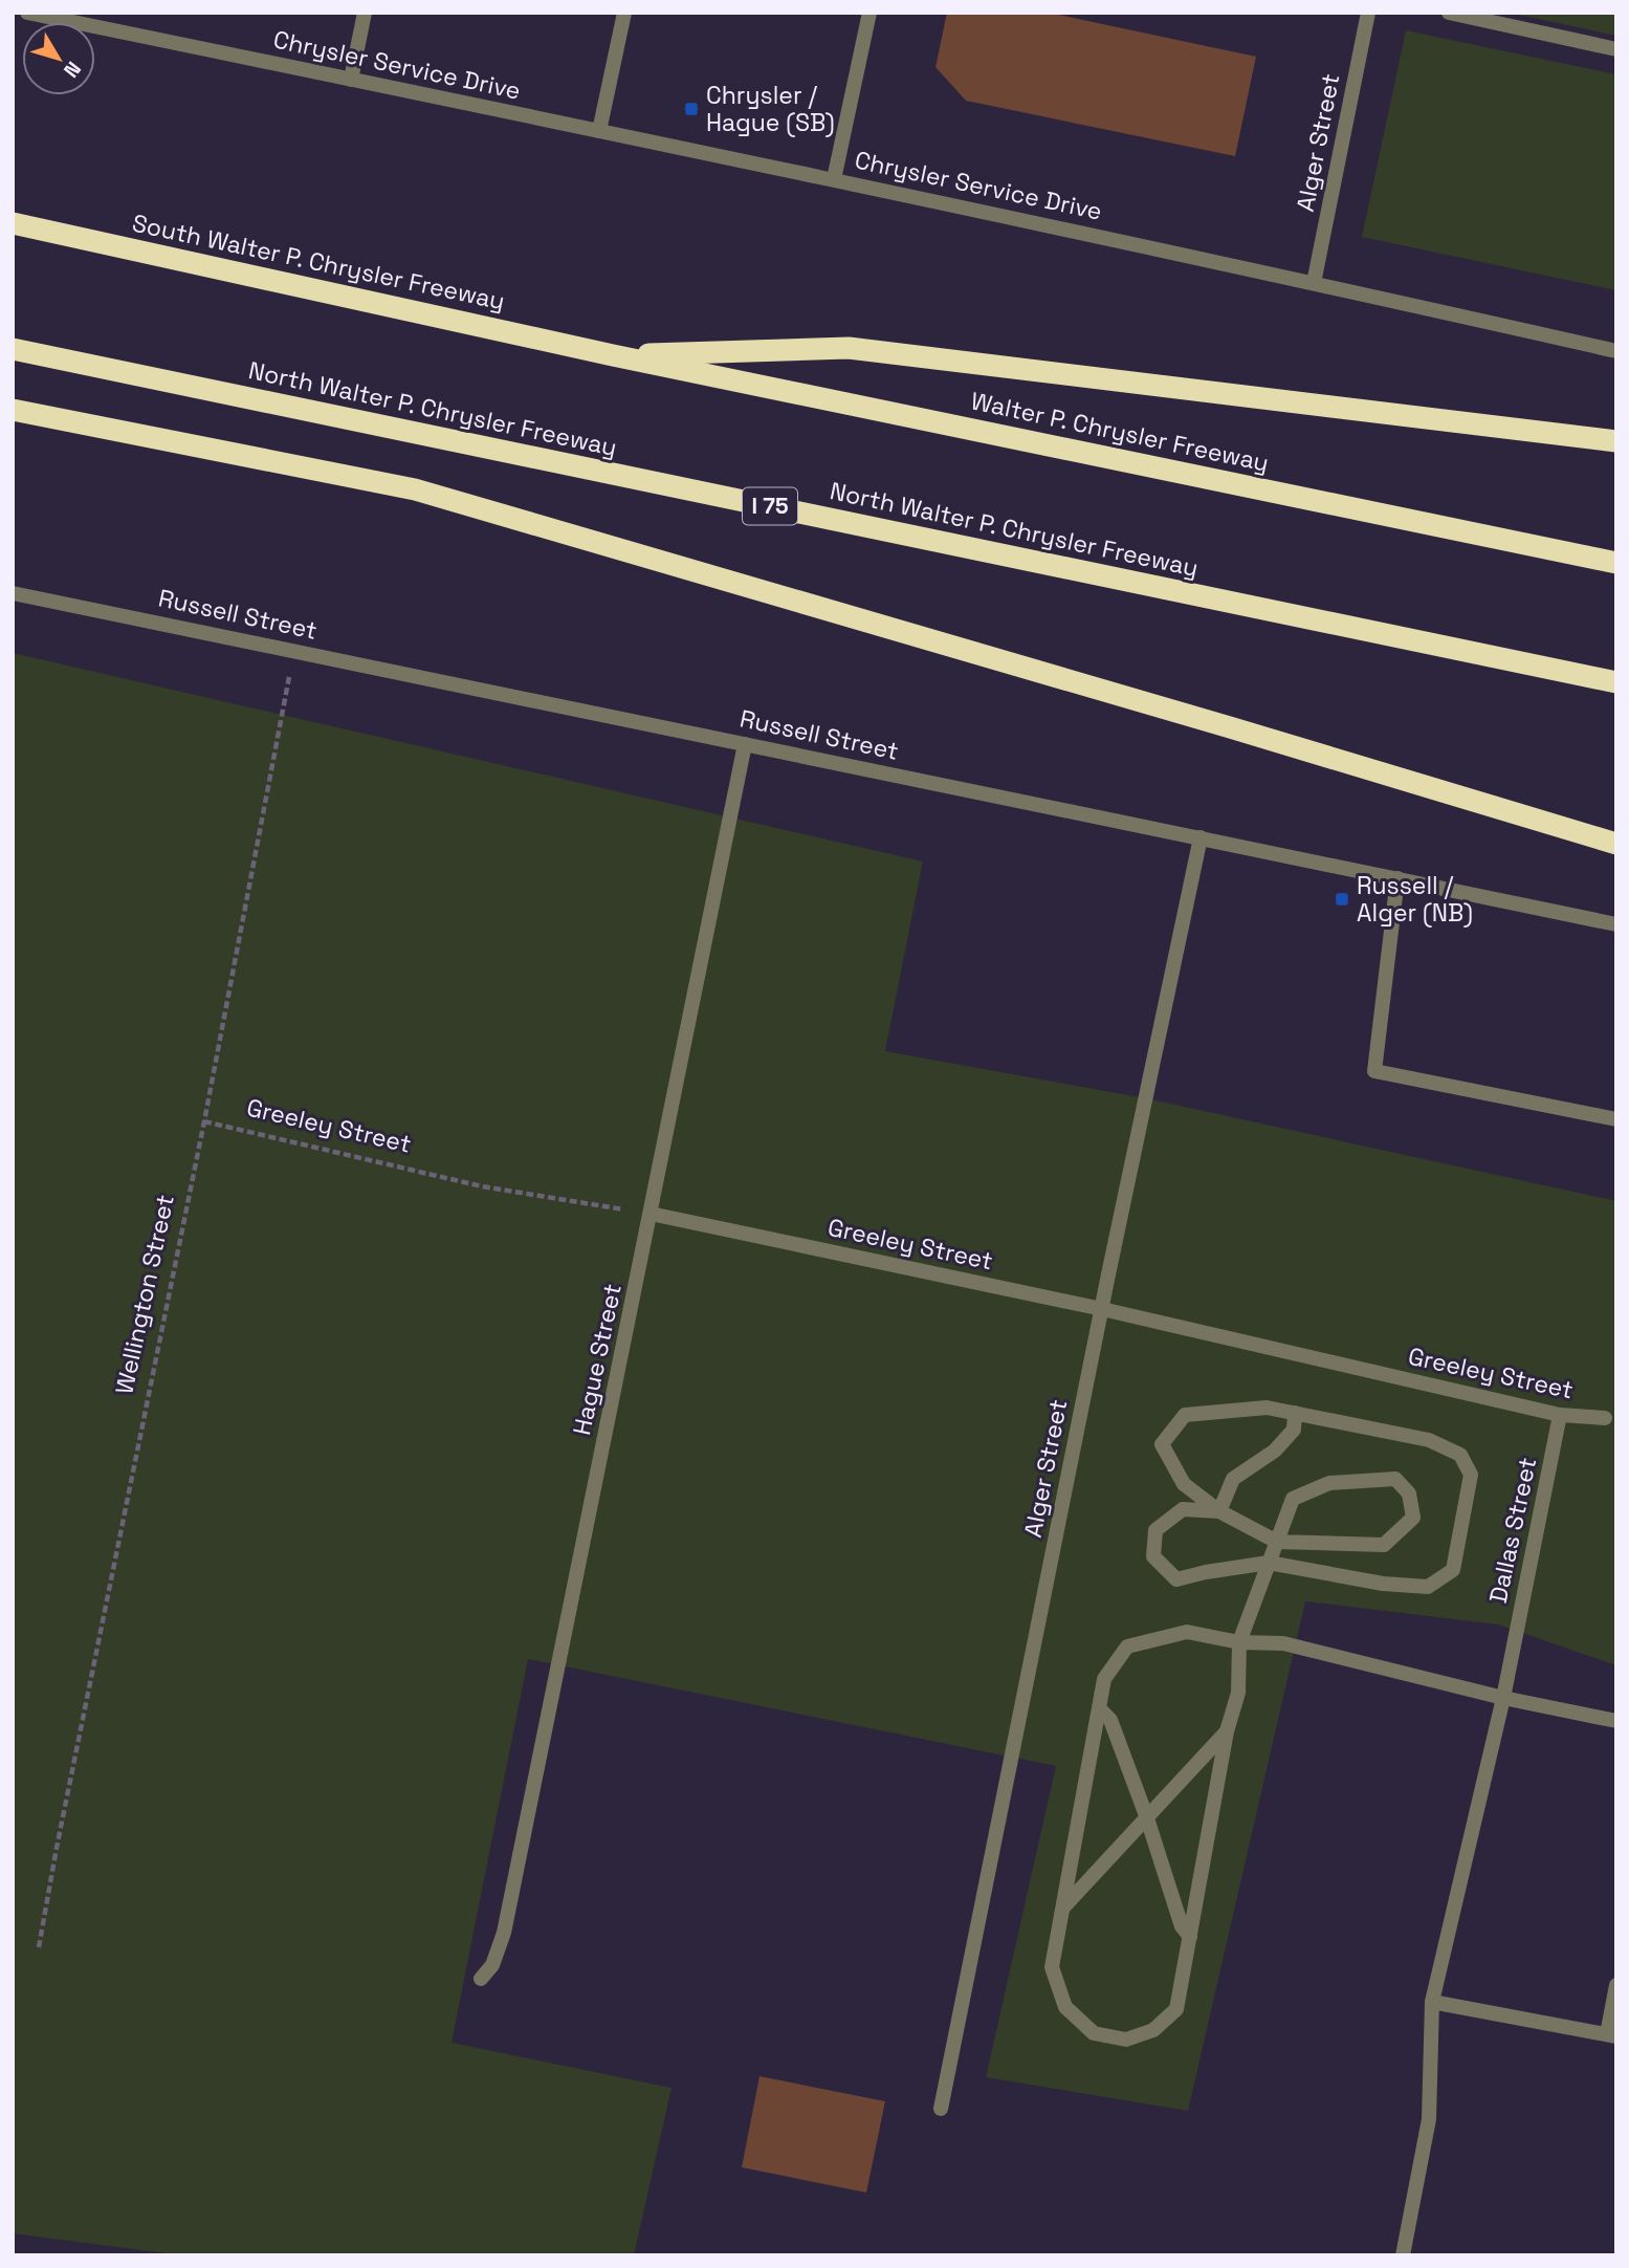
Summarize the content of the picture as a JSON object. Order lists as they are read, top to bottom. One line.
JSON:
{"streets":{"highway":["South Walter P. Chrysler Freeway","North Walter P. Chrysler Freeway","Walter P. Chrysler Freeway","I 75"],"street":["Chrysler Service Drive","Alger Street","Russell Street","Greeley Street","Hague Street","Dallas Street"],"path":["Wellington Street"]},"crossings":[["Chrysler Service Drive","Alger Street"],["Alger Street","Russell Street"],["Alger Street","Greeley Street"],["South Walter P. Chrysler Freeway","Walter P. Chrysler Freeway"],["Russell Street","Wellington Street"],["Russell Street","Hague Street"],["Greeley Street","Wellington Street"],["Greeley Street","Hague Street"],["Greeley Street","Dallas Street"]],"places":{"transit":["Chrysler / Hague (SB)","Russell / Alger (NB)"]},"north":"bottom right"}
